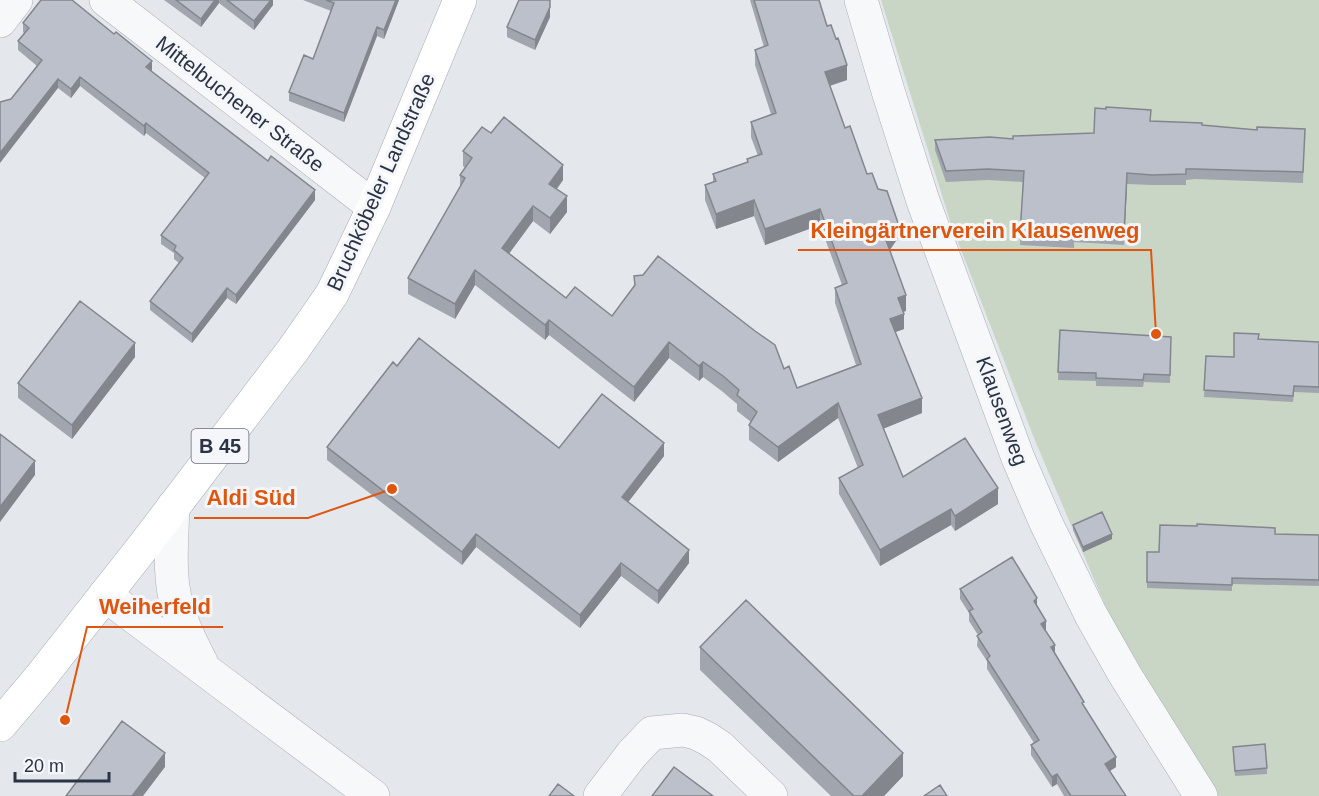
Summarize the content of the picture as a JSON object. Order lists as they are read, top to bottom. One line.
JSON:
{"streets":{"main road":["Bruchköbeler Landstraße","B 45"],"street":["Mittelbuchener Straße","Klausenweg"]},"crossings":[["Mittelbuchener Straße","Bruchköbeler Landstraße"]],"places":["Kleingärtnerverein Klausenweg","Aldi Süd","Weiherfeld"],"scale_bar":"20 m"}
